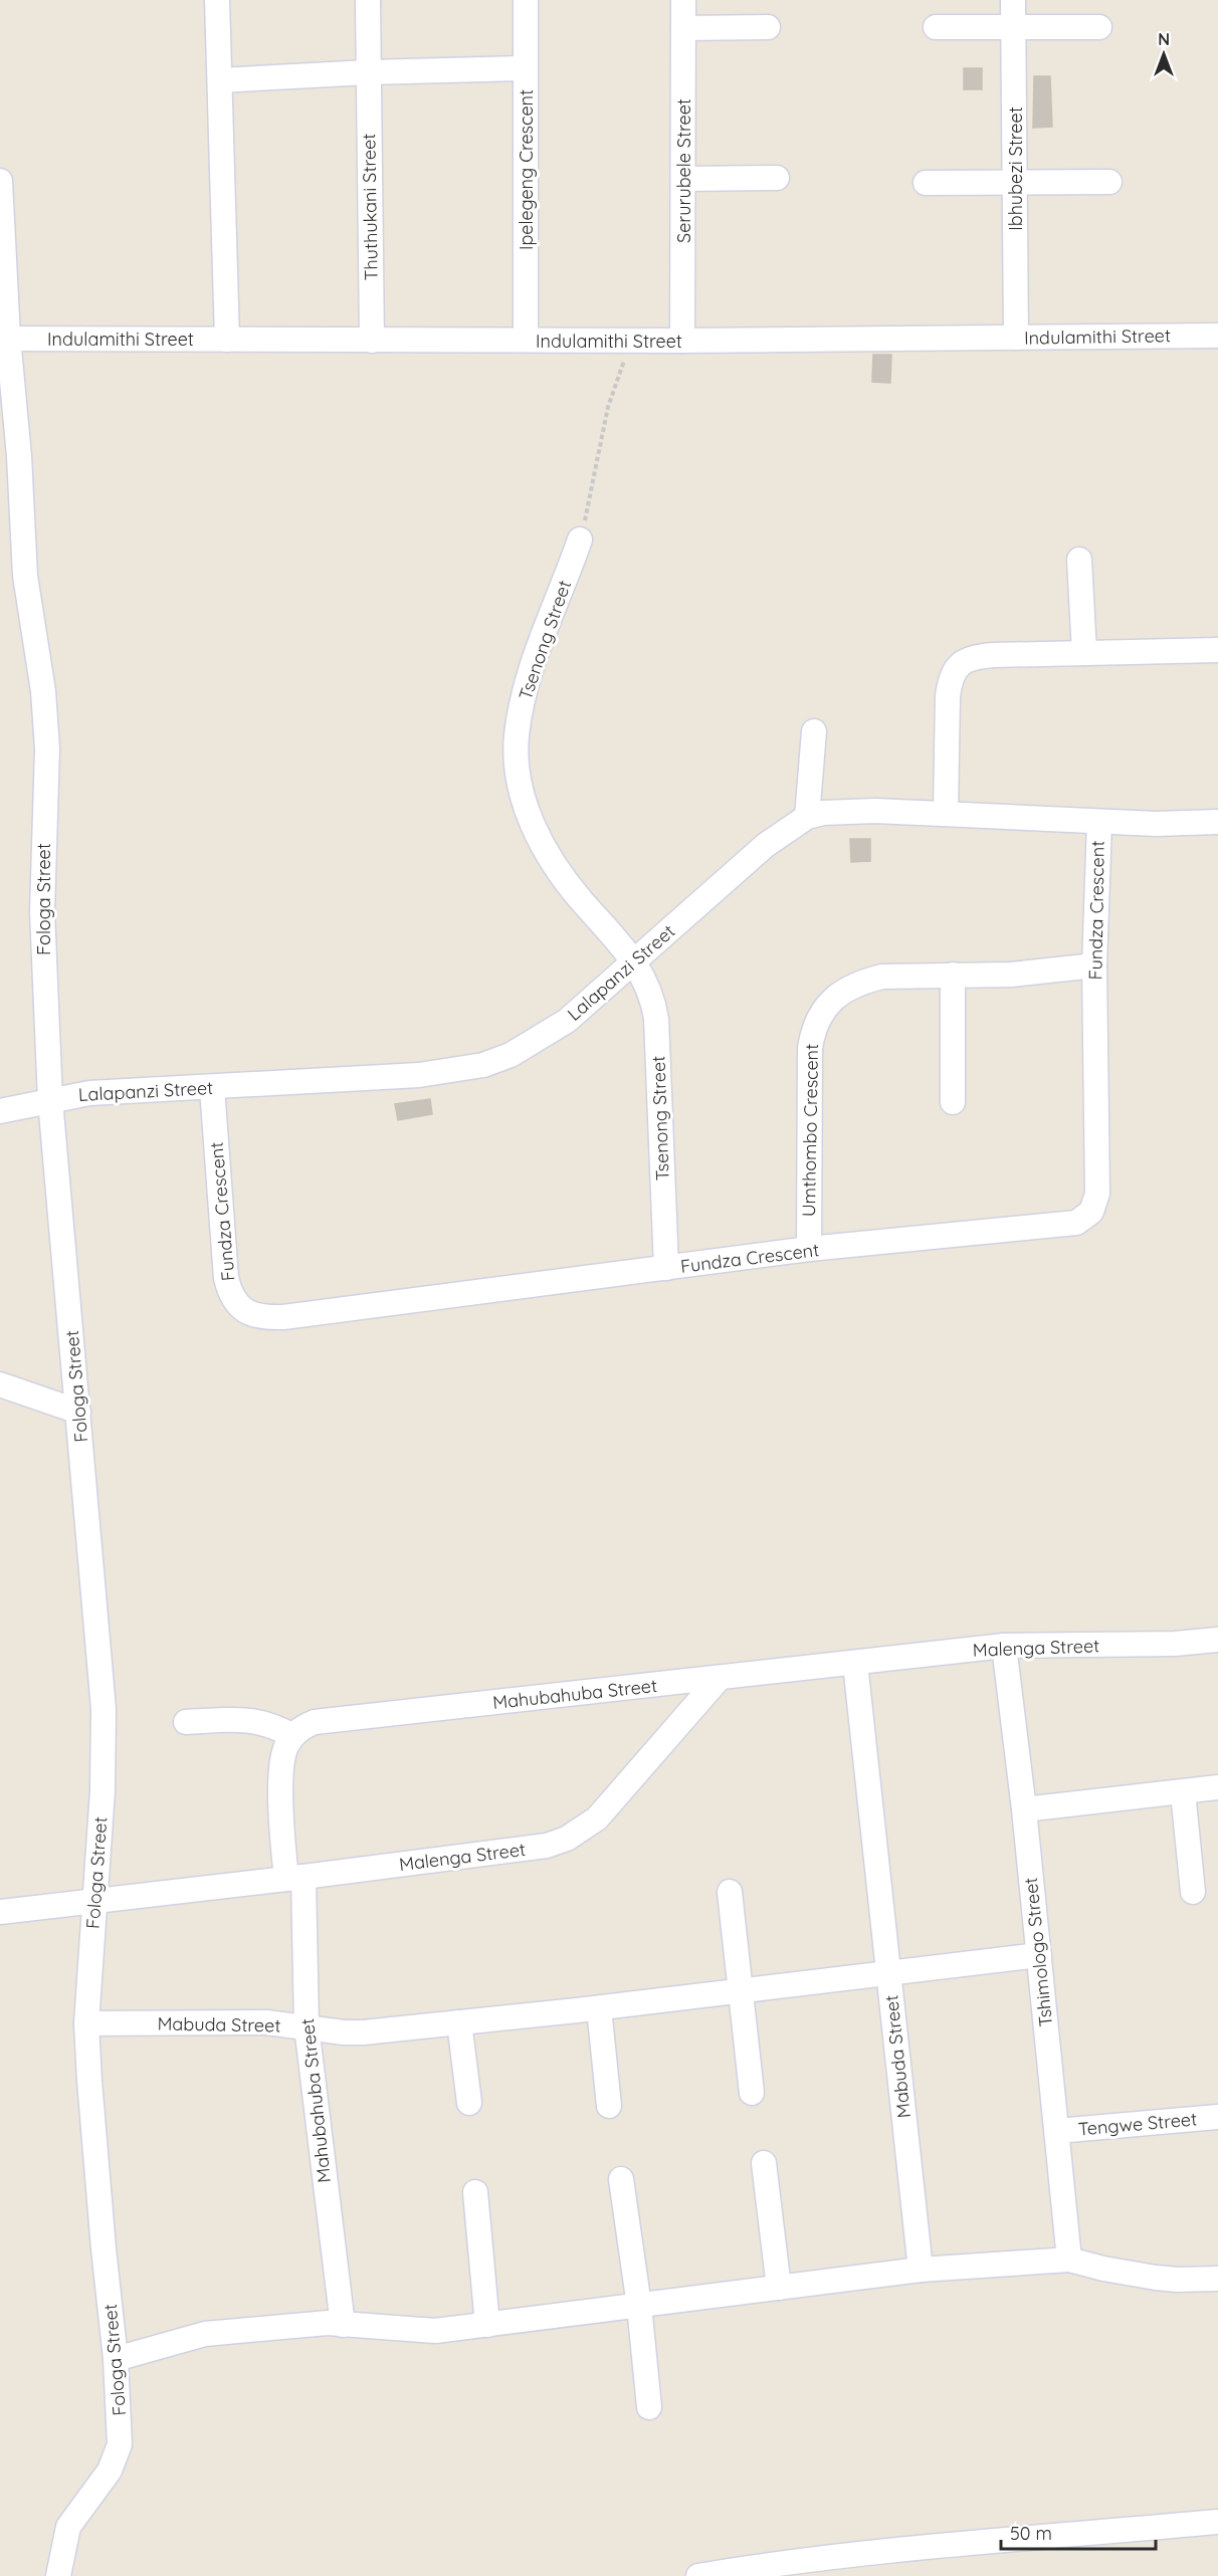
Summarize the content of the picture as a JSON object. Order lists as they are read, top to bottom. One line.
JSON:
{"streets":{"street":["Ibhubezi Street","Ipelegeng Crescent","Serurubele Street","Thuthukani Street","Indulamithi Street","Tsenong Street","Fologa Street","Fundza Crescent","Lalapanzi Street","Umthombo Crescent","Malenga Street","Mahubahuba Street","Tshimologo Street","Mabuda Street","Tengwe Street"]},"crossings":[["Ibhubezi Street","Indulamithi Street"],["Ipelegeng Crescent","Indulamithi Street"],["Serurubele Street","Indulamithi Street"],["Thuthukani Street","Indulamithi Street"],["Indulamithi Street","Fologa Street"],["Tsenong Street","Fundza Crescent"],["Tsenong Street","Lalapanzi Street"],["Fologa Street","Lalapanzi Street"],["Fologa Street","Malenga Street"],["Fologa Street","Mabuda Street"],["Fundza Crescent","Lalapanzi Street"],["Fundza Crescent","Umthombo Crescent"],["Malenga Street","Mahubahuba Street"],["Malenga Street","Tshimologo Street"],["Malenga Street","Mabuda Street"],["Mahubahuba Street","Mabuda Street"],["Tshimologo Street","Mabuda Street"],["Tshimologo Street","Tengwe Street"]],"scale_bar":"50 m","north":"top"}
